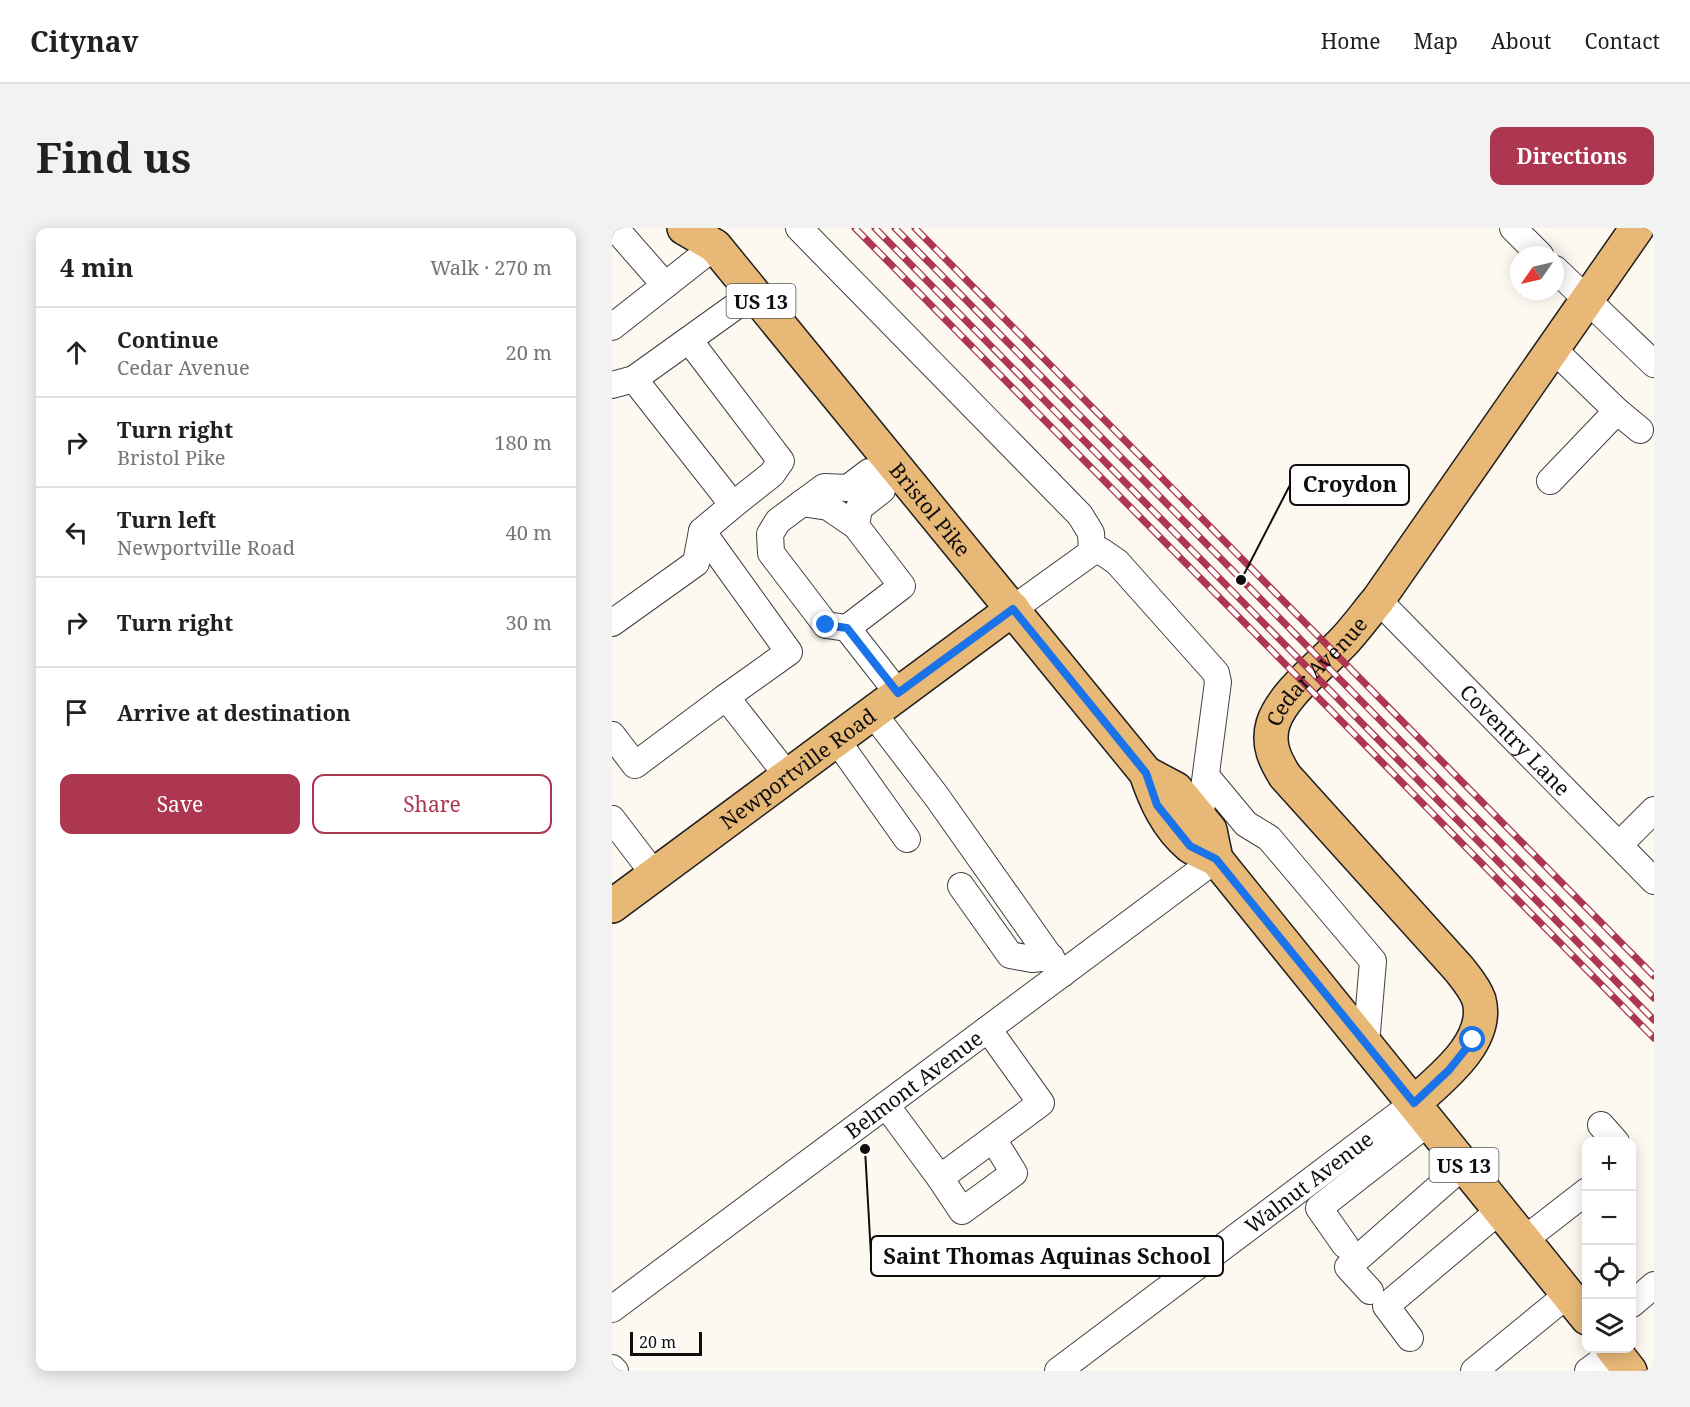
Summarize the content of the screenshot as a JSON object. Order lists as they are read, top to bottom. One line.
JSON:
{"streets":{"main road":["US 13","Bristol Pike","Cedar Avenue","Newportville Road"],"street":["Coventry Lane","Belmont Avenue","Walnut Avenue"]},"crossings":[["Bristol Pike","Cedar Avenue"],["Bristol Pike","Newportville Road"],["Bristol Pike","Belmont Avenue"],["Bristol Pike","Walnut Avenue"],["Cedar Avenue","Coventry Lane"],["Cedar Avenue","Walnut Avenue"]],"places":["Croydon","Saint Thomas Aquinas School"],"scale_bar":"20 m","north":"bottom left","page":{"header":"Citynav","nav":["Home","Map","About","Contact"],"buttons":["Directions",["Save","Share"]],"title":"Find us","heading":["4 min","Walk · 270 m"],"list":[["Continue","Cedar Avenue","20 m"],["Turn right","Bristol Pike","180 m"],["Turn left","Newportville Road","40 m"],["Turn right","30 m"],"Arrive at destination"],"map_buttons":["+","−"],"scale":"20 m"}}
